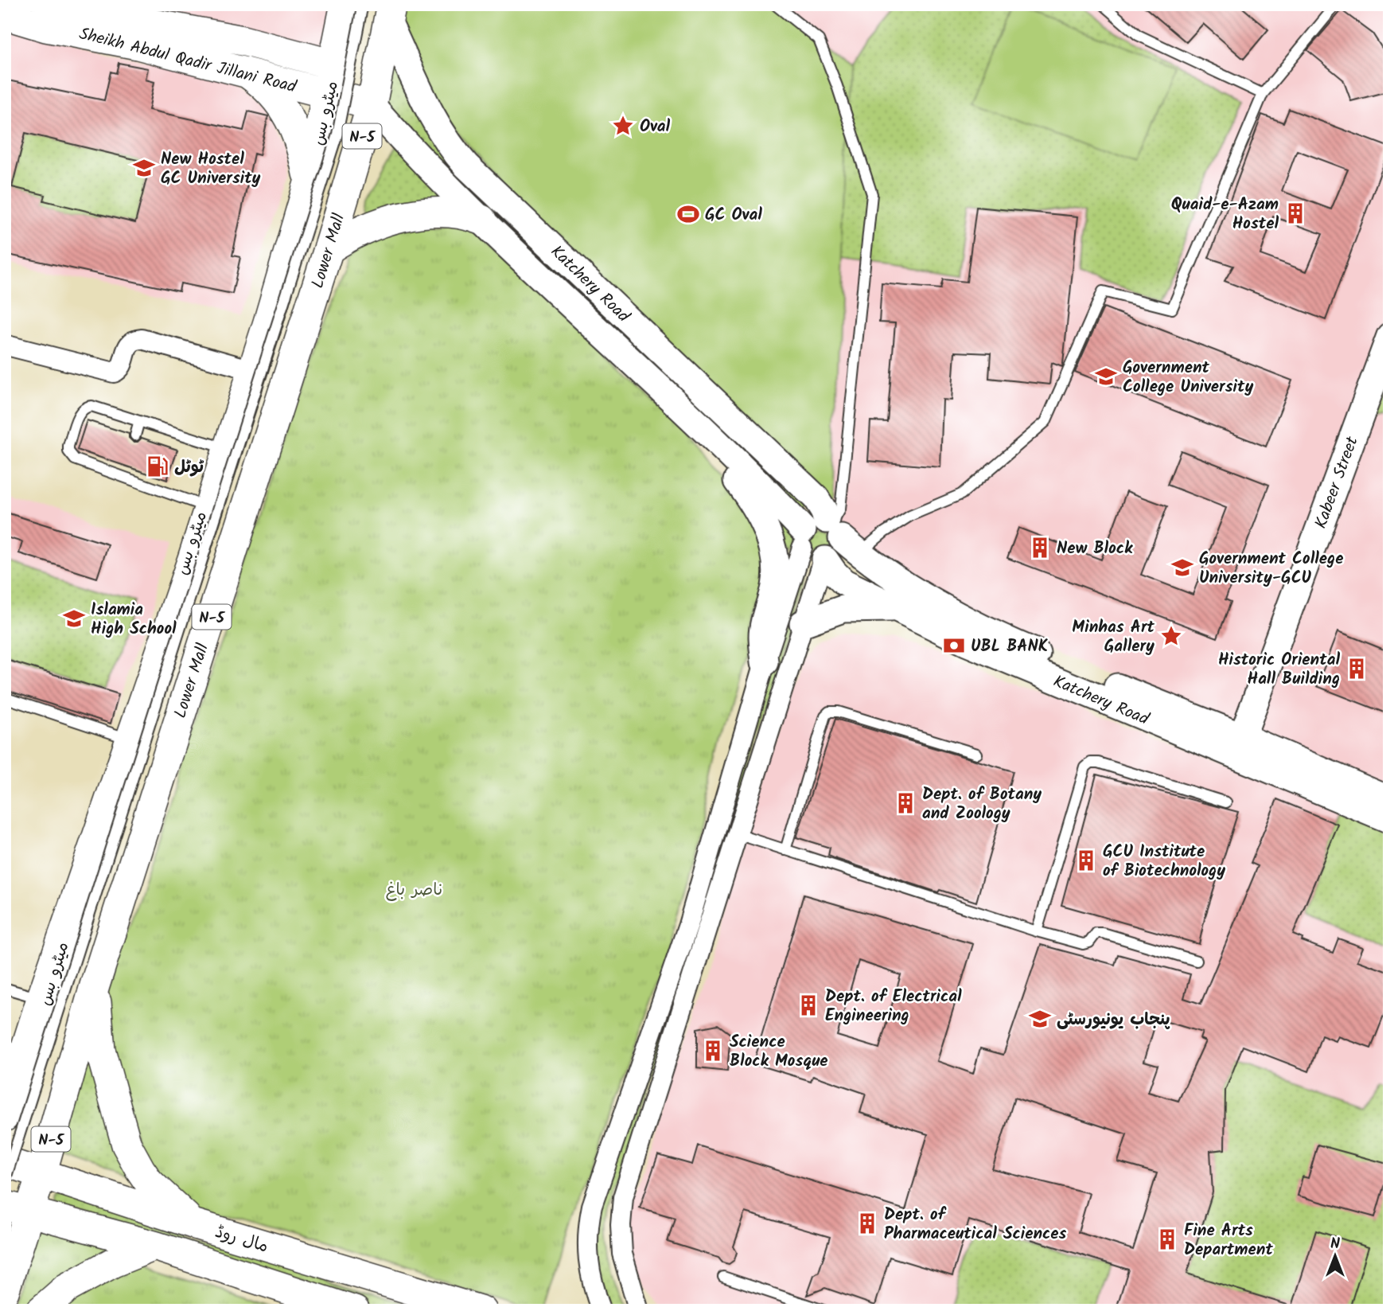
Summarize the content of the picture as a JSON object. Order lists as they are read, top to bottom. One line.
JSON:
{"streets":{"main road":["Sheikh Abdul Qadir Jillani Road","N-5","Lower Mall","Katchery Road","Kabeer Street","مال روڈ"],"lane":["میٹرو بس"]},"crossings":[["Sheikh Abdul Qadir Jillani Road","N-5"],["Sheikh Abdul Qadir Jillani Road","Lower Mall"],["Sheikh Abdul Qadir Jillani Road","Katchery Road"],["Lower Mall","Katchery Road"],["Lower Mall","مال روڈ"],["Katchery Road","Kabeer Street"]],"parks":["ناصر باغ"],"places":{"place":["Oval","Minhas Art Gallery"],"school or university":["New Hostel GC University","Government College University","Government College University-GCU","Islamia High School","پنجاب یونیورسٹی"],"building":["Quaid-e-Azam Hostel","New Block","Historic Oriental Hall Building","Dept. of Botany and Zoology","GCU Institute of Biotechnology","Dept. of Electrical Engineering","Science Block Mosque","Dept. of Pharmaceutical Sciences","Fine Arts Department"],"sports":["GC Oval"],"fuel station":["ٹوٹل"],"bank":["UBL BANK"]},"north":"top"}
